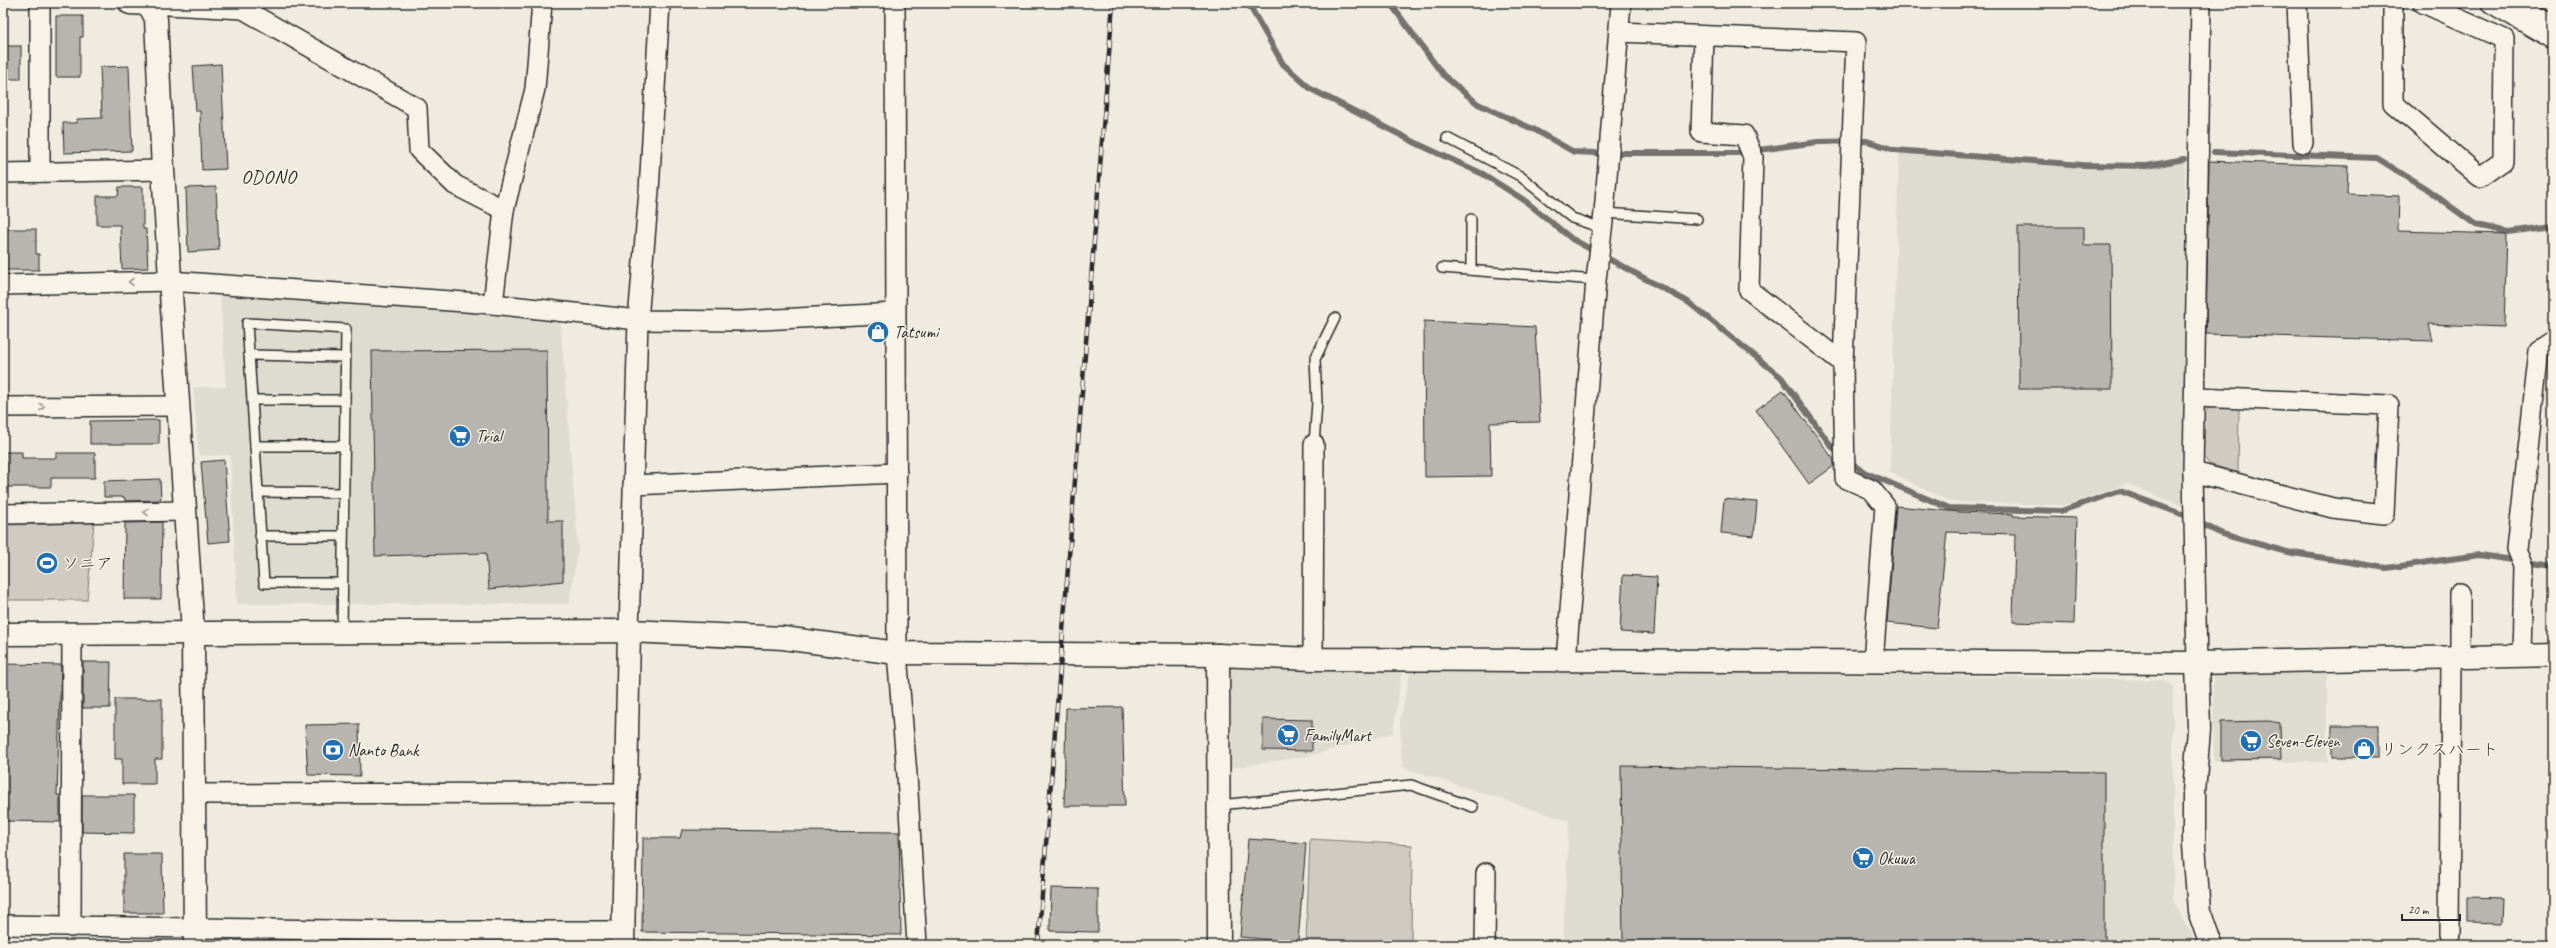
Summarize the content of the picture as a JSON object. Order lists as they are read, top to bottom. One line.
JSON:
{"districts":["ODONO"],"places":{"shop":["Tatsumi","リンクスハート"],"supermarket":["Trial","FamilyMart","Seven-Eleven","Okuwa"],"sports":["ソニア"],"bank":["Nanto Bank"]},"scale_bar":"20 m"}
